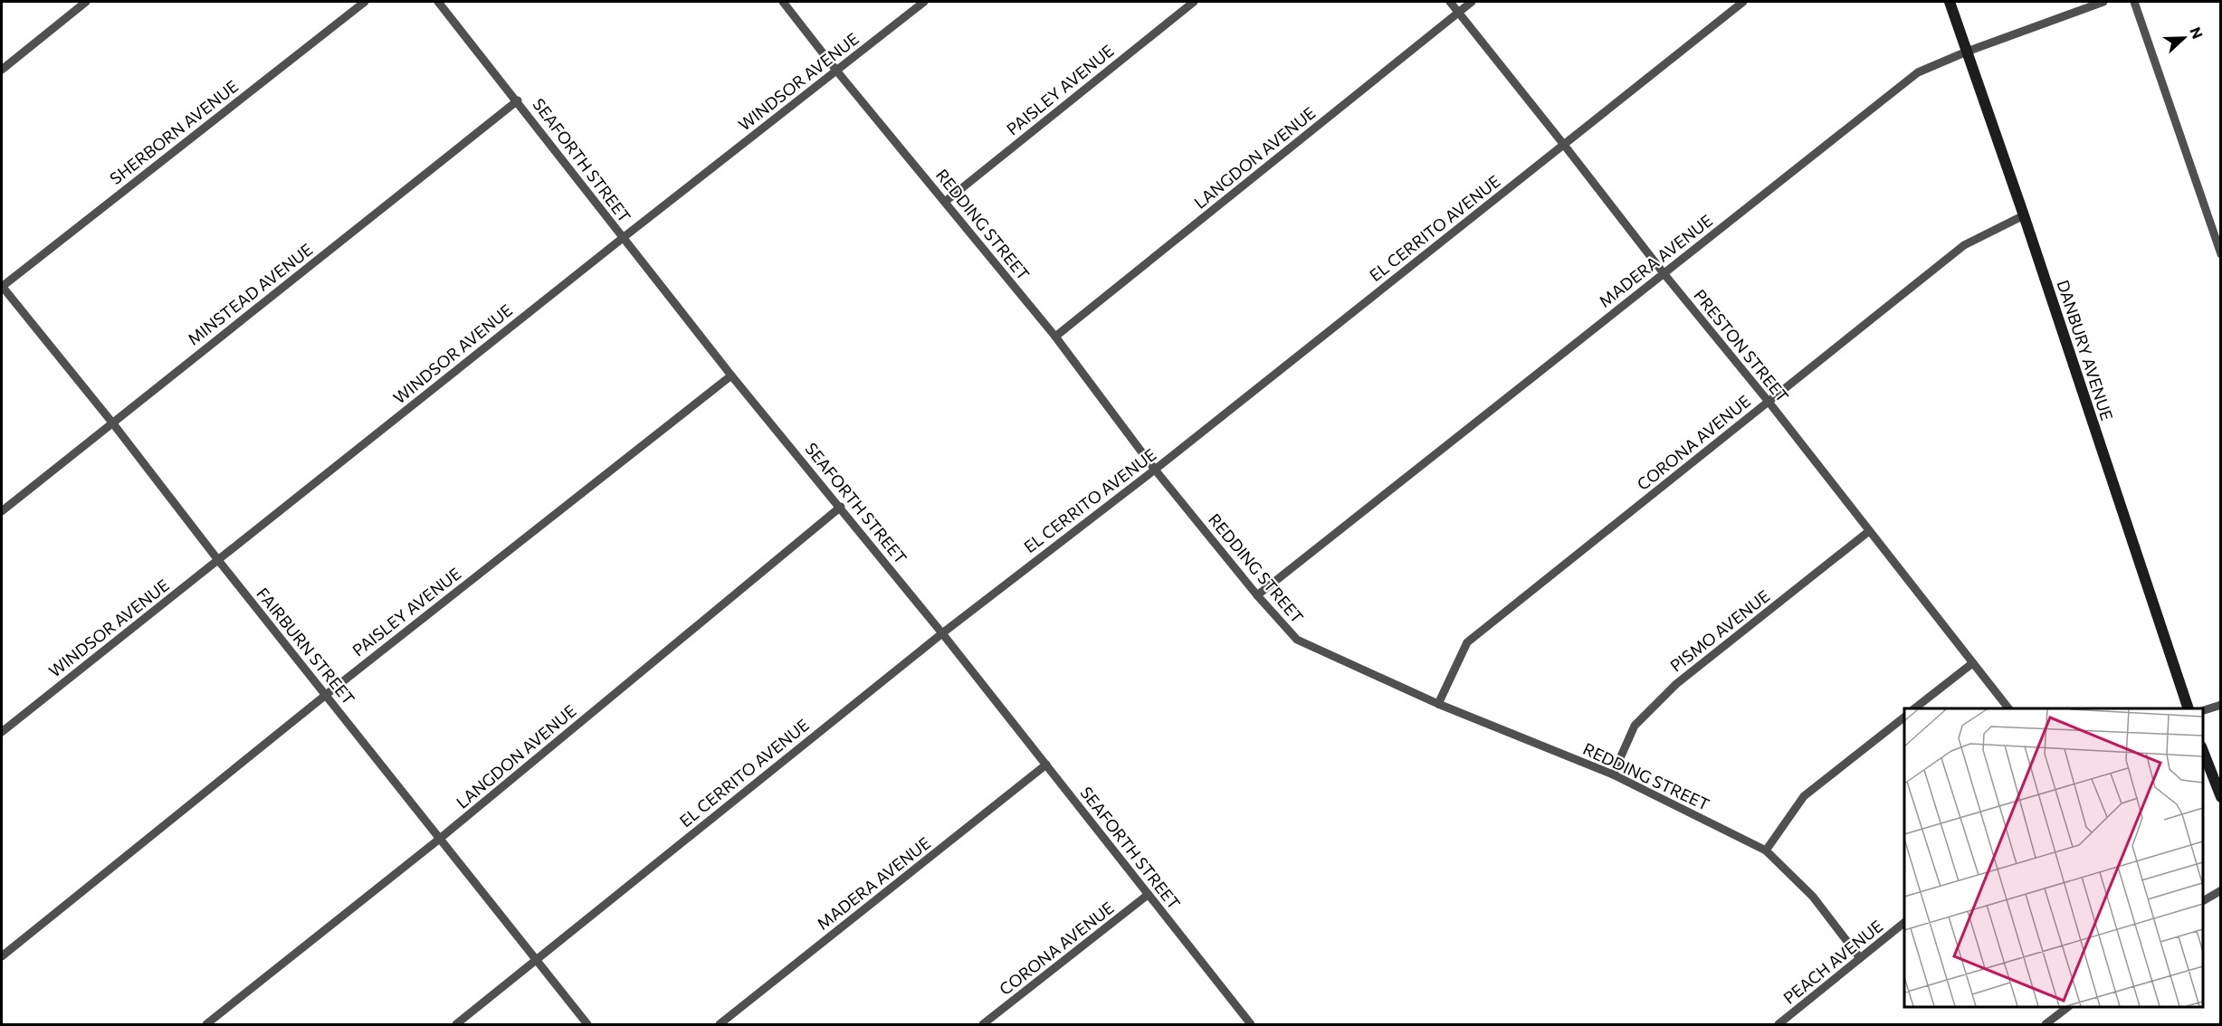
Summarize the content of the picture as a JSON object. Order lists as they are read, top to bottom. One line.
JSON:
{"streets":{"street":["WINDSOR AVENUE","PAISLEY AVENUE","SHERBORN AVENUE","LANGDON AVENUE","SEAFORTH STREET","REDDING STREET","EL CERRITO AVENUE","MADERA AVENUE","MINSTEAD AVENUE","PRESTON STREET","DANBURY AVENUE","CORONA AVENUE","PISMO AVENUE","FAIRBURN STREET","PEACH AVENUE"]},"crossings":[["WINDSOR AVENUE","SEAFORTH STREET"],["WINDSOR AVENUE","REDDING STREET"],["WINDSOR AVENUE","FAIRBURN STREET"],["PAISLEY AVENUE","SEAFORTH STREET"],["PAISLEY AVENUE","REDDING STREET"],["PAISLEY AVENUE","FAIRBURN STREET"],["SHERBORN AVENUE","FAIRBURN STREET"],["LANGDON AVENUE","SEAFORTH STREET"],["LANGDON AVENUE","REDDING STREET"],["LANGDON AVENUE","PRESTON STREET"],["LANGDON AVENUE","FAIRBURN STREET"],["SEAFORTH STREET","EL CERRITO AVENUE"],["SEAFORTH STREET","MADERA AVENUE"],["SEAFORTH STREET","MINSTEAD AVENUE"],["SEAFORTH STREET","CORONA AVENUE"],["REDDING STREET","EL CERRITO AVENUE"],["REDDING STREET","MADERA AVENUE"],["REDDING STREET","CORONA AVENUE"],["REDDING STREET","PISMO AVENUE"],["REDDING STREET","PEACH AVENUE"],["EL CERRITO AVENUE","PRESTON STREET"],["EL CERRITO AVENUE","FAIRBURN STREET"],["MADERA AVENUE","PRESTON STREET"],["MADERA AVENUE","DANBURY AVENUE"],["MINSTEAD AVENUE","FAIRBURN STREET"],["PRESTON STREET","CORONA AVENUE"],["PRESTON STREET","PISMO AVENUE"],["DANBURY AVENUE","CORONA AVENUE"]],"north":"right"}
